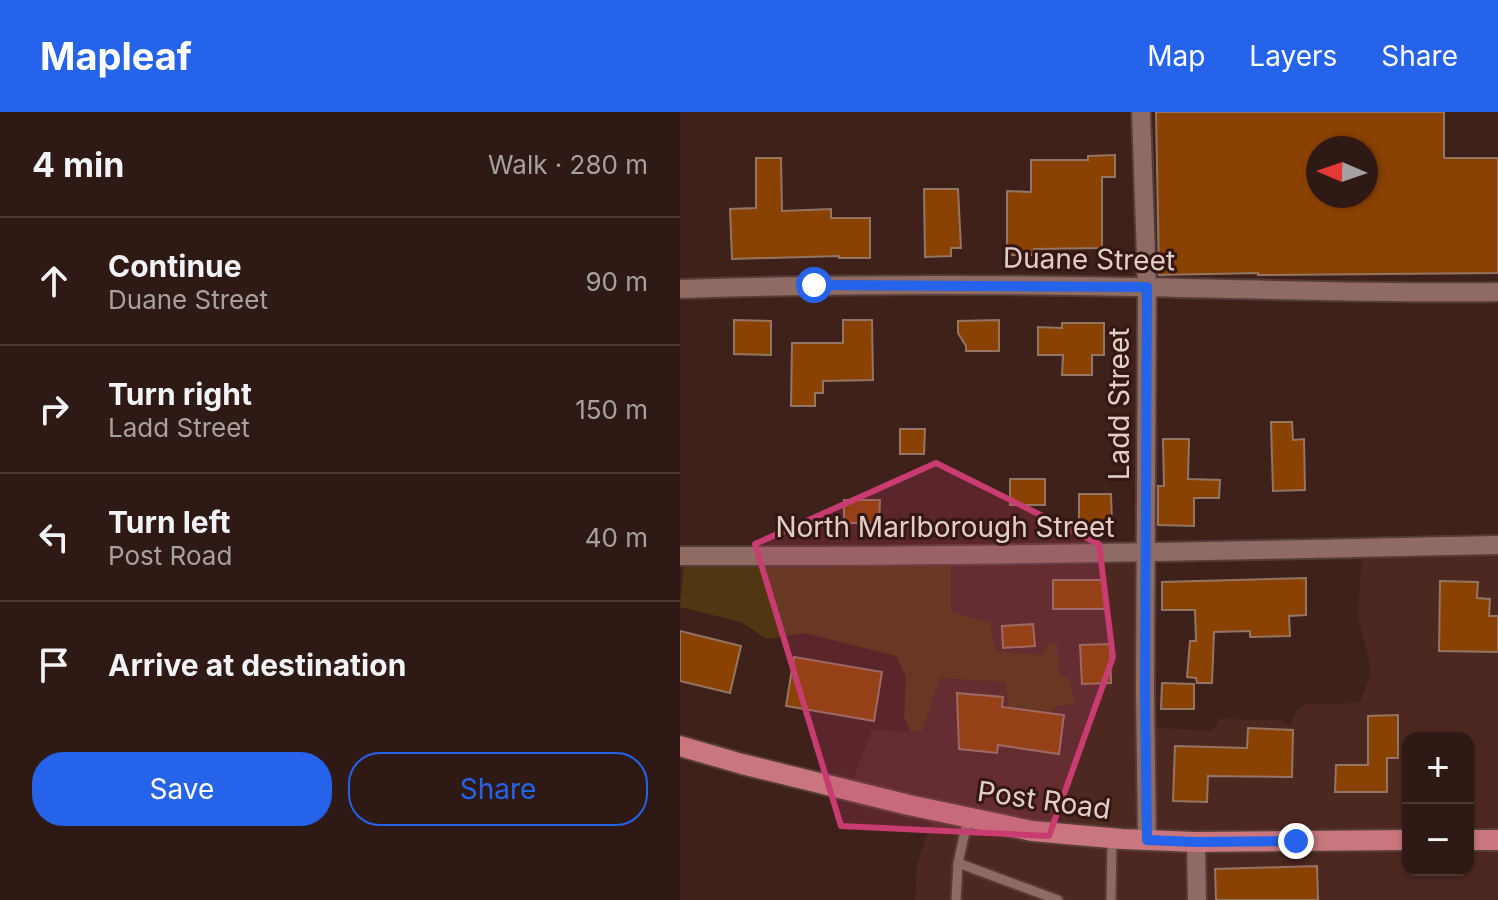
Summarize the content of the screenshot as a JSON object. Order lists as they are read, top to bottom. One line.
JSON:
{"streets":{"main road":["Post Road"],"street":["Duane Street","Ladd Street","North Marlborough Street"]},"crossings":[["Duane Street","Ladd Street"],["Ladd Street","North Marlborough Street"],["Ladd Street","Post Road"]],"north":"left","page":{"header":"Mapleaf","nav":["Map","Layers","Share"],"heading":["4 min","Walk · 280 m"],"list":[["Continue","Duane Street","90 m"],["Turn right","Ladd Street","150 m"],["Turn left","Post Road","40 m"],"Arrive at destination"],"buttons":["Save","Share"],"map_buttons":["+","−"]}}
